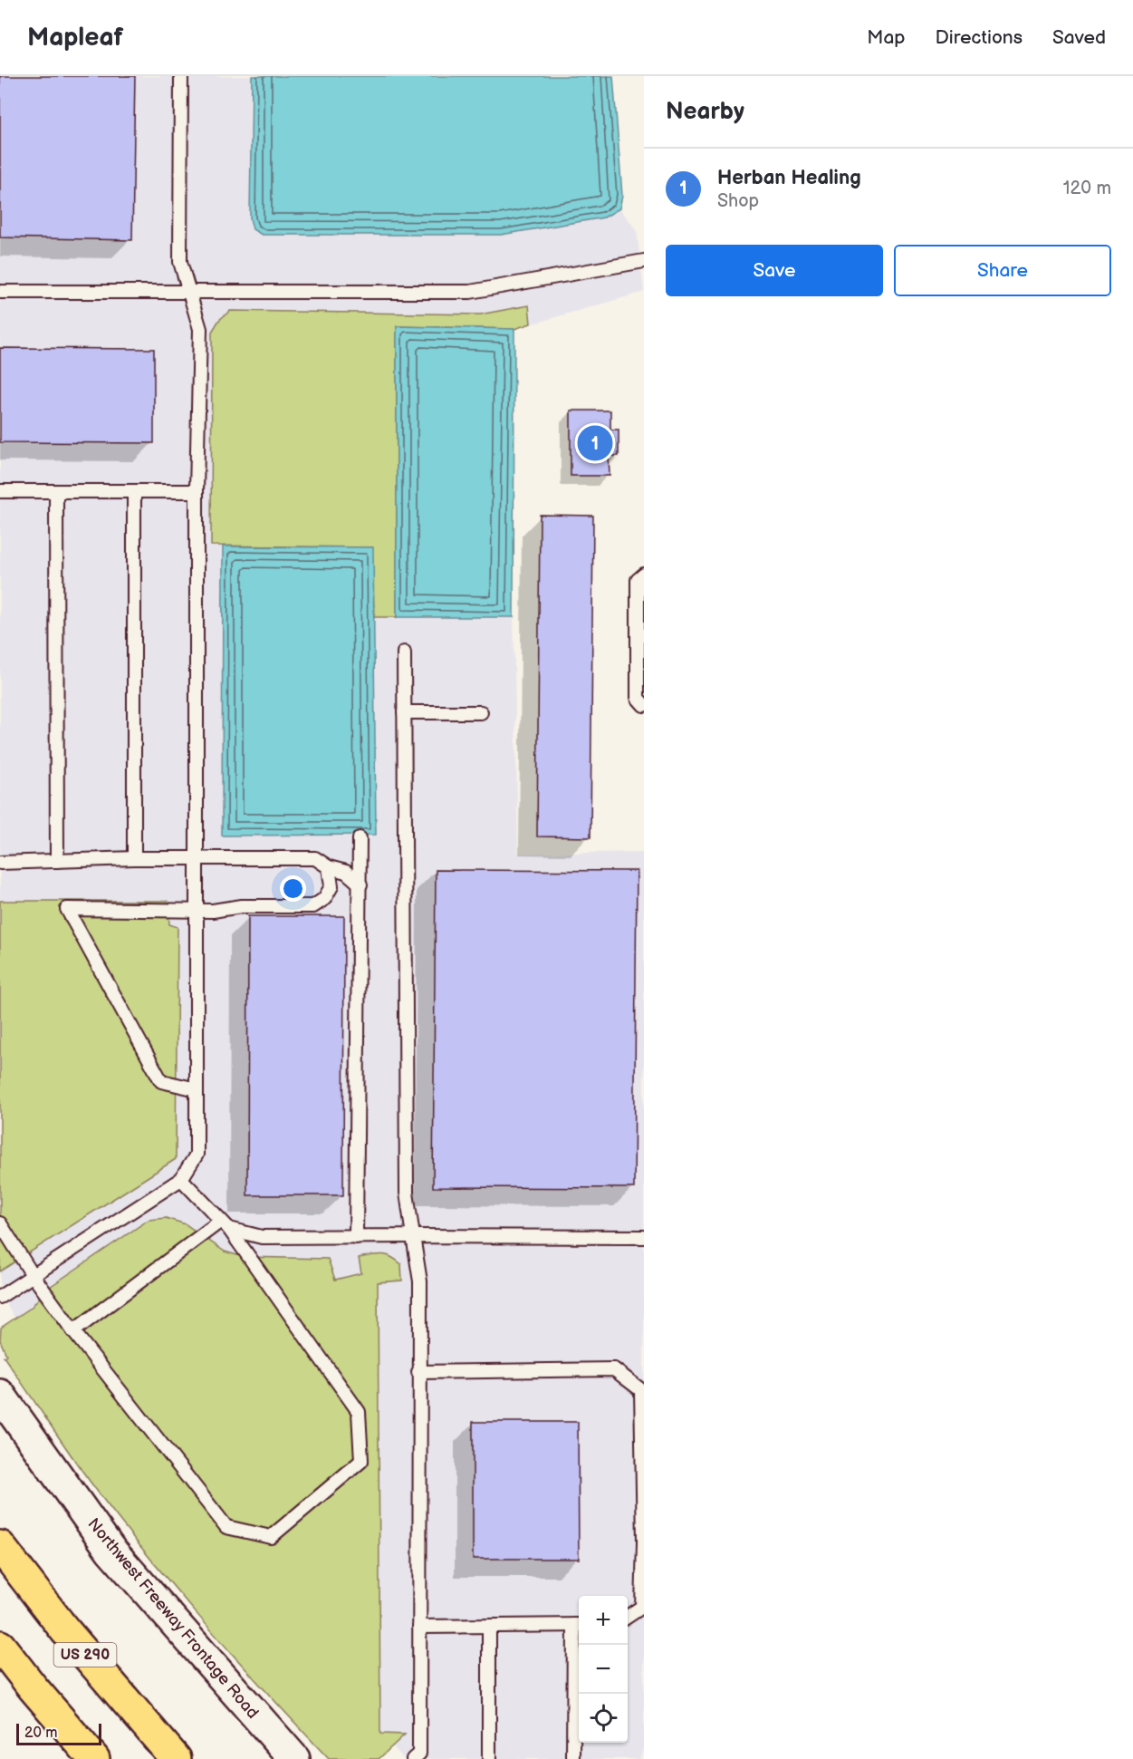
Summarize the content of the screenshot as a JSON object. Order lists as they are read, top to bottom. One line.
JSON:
{"streets":{"highway":["US 290"],"main road":["Northwest Freeway Frontage Road"]},"scale_bar":"20 m","page":{"header":"Mapleaf","nav":["Map","Directions","Saved"],"heading":"Nearby","list":[{"mark":"1","name":"Herban Healing","note":"Shop","value":"120 m"}],"buttons":["Save","Share"],"pins":"1","map_buttons":["+","−"],"scale":"20 m"}}
